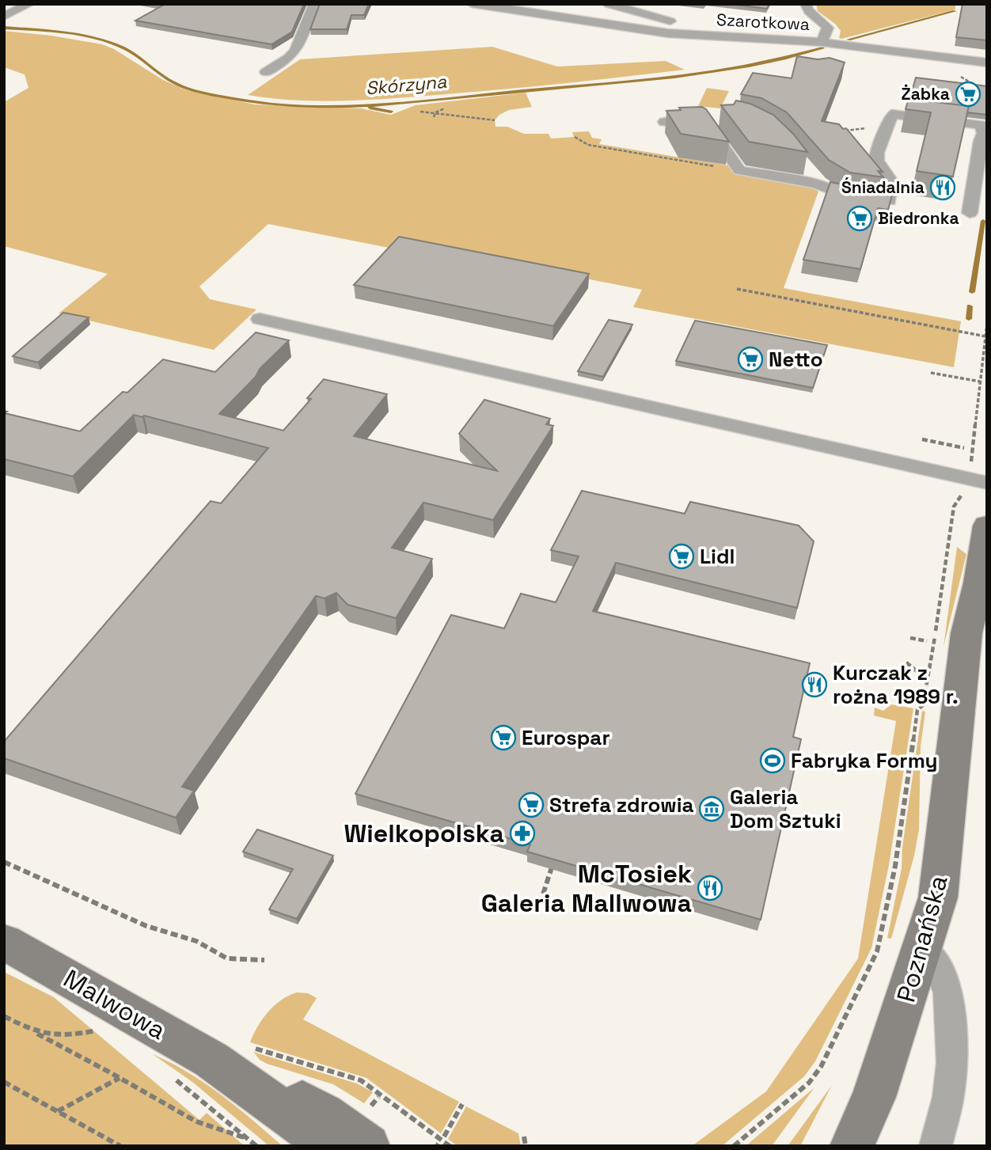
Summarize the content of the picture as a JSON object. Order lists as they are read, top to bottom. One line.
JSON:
{"streets":{"street":["Szarotkowa","Poznańska","Malwowa"]},"water":["Skórzyna"],"places":{"supermarket":["Żabka","Biedronka","Netto","Lidl","Eurospar","Strefa zdrowia"],"restaurant":["Śniadalnia","Kurczak z rożna 1989 r.","McTosiek Galeria Mallwowa"],"sports":["Fabryka Formy"],"museum":["Galeria Dom Sztuki"],"pharmacy":["Wielkopolska"]}}
